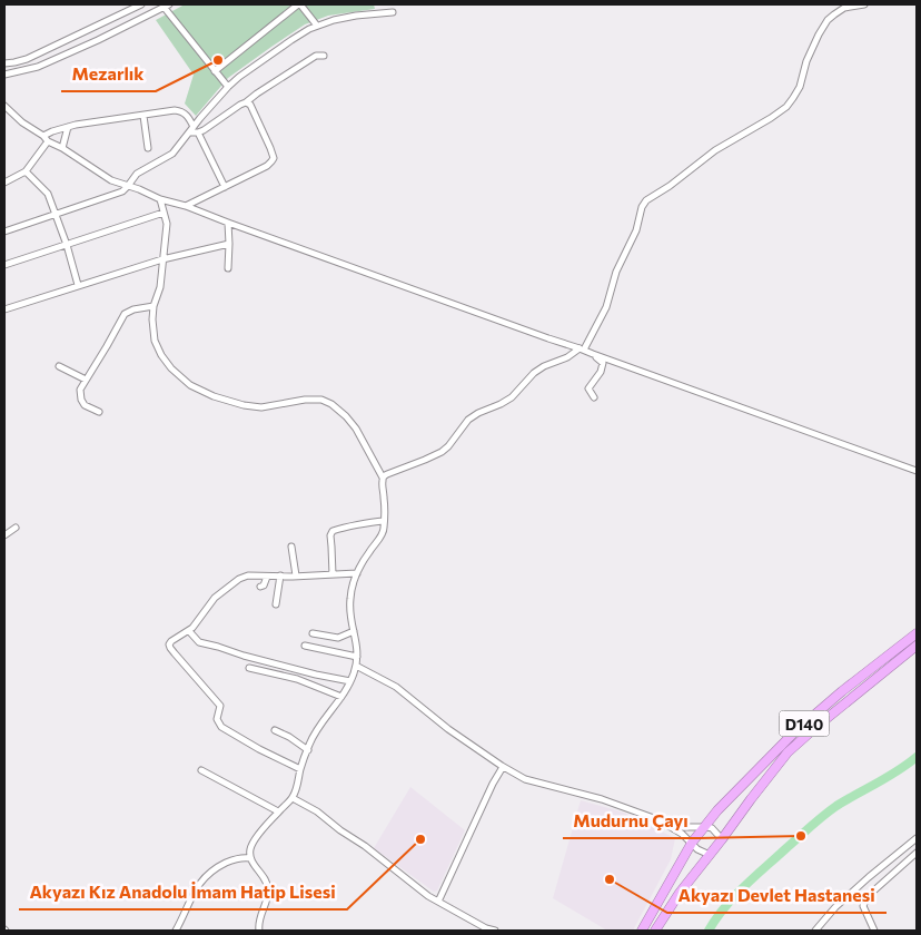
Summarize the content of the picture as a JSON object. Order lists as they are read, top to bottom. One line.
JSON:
{"streets":{"highway":["D140"]},"places":["Mezarlık","Mudurnu Çayı","Akyazı Kız Anadolu İmam Hatip Lisesi","Akyazı Devlet Hastanesi"]}
